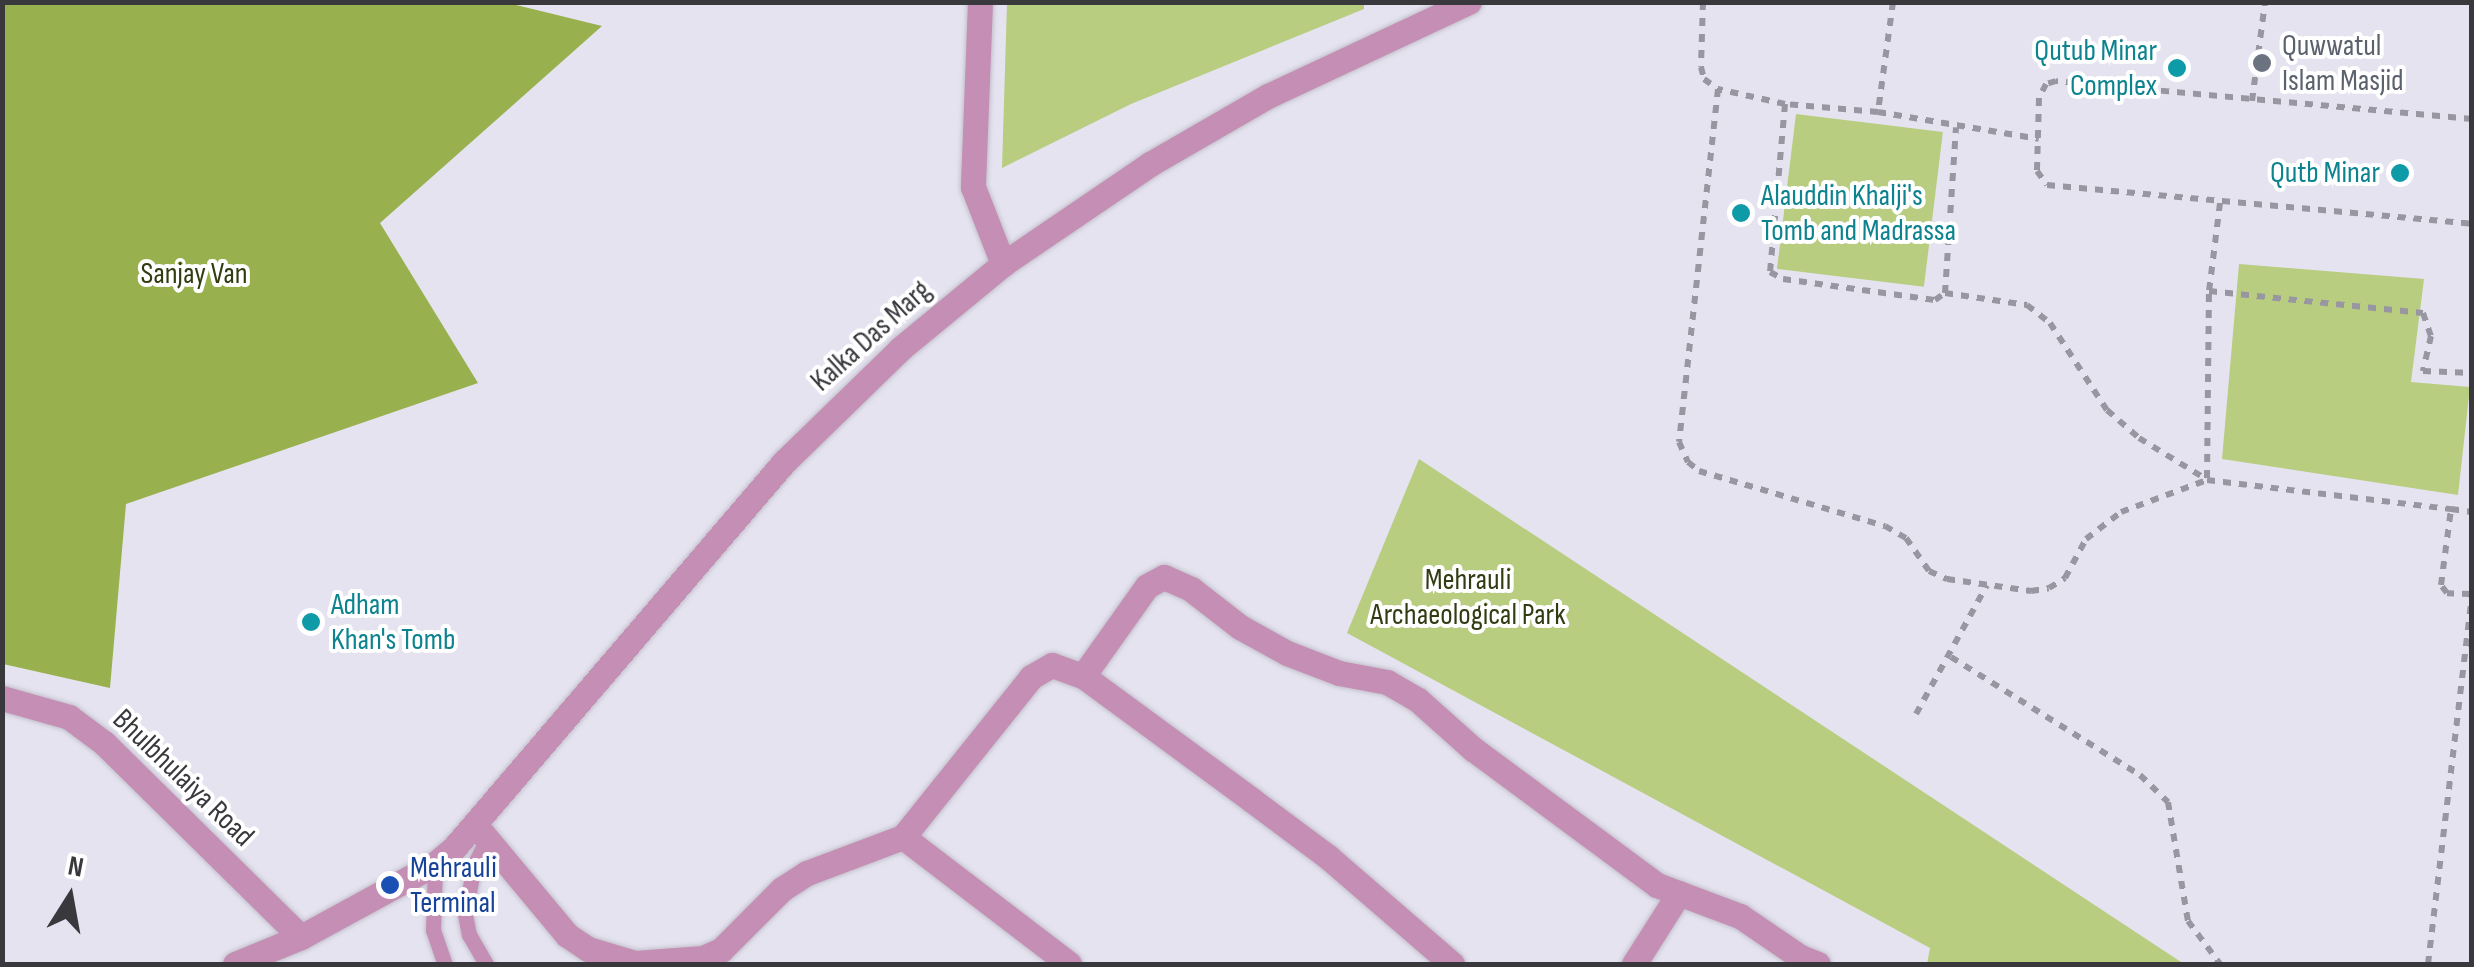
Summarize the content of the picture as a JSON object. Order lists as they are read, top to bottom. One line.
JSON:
{"streets":{"street":["Kalka Das Marg","Bhulbhulaiya Road"]},"parks":["Sanjay Van","Mehrauli Archaeological Park"],"places":["Quwwatul Islam Masjid","Qutub Minar Complex","Qutb Minar","Alauddin Khalji's Tomb and Madrassa","Adham Khan's Tomb","Mehrauli Terminal"],"north":"top"}
